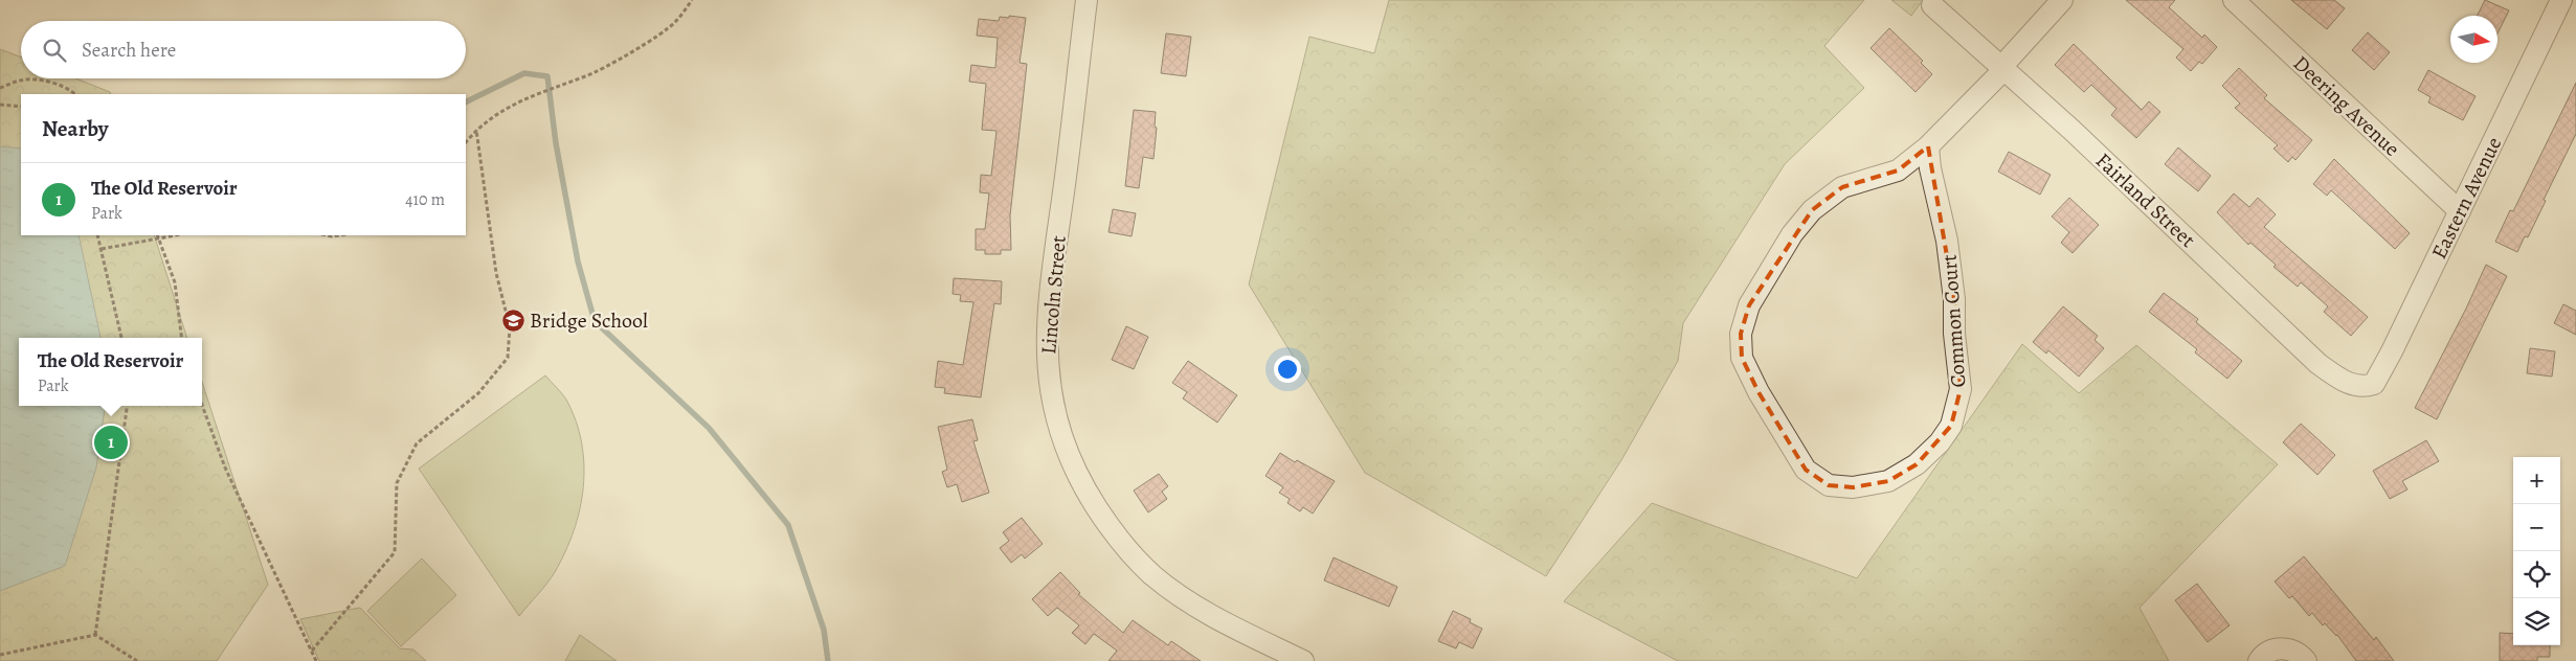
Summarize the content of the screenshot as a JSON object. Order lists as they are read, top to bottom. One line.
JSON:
{"streets":{"street":["Deering Avenue","Eastern Avenue","Fairland Street","Lincoln Street","Common Court"]},"crossings":[["Deering Avenue","Eastern Avenue"],["Eastern Avenue","Fairland Street"],["Fairland Street","Common Court"]],"places":{"school or university":["Bridge School"]},"north":"right","page":{"search":"Search here","heading":"Nearby","list":[{"mark":"1","name":"The Old Reservoir","note":"Park","value":"410 m"}],"popup":["The Old Reservoir","Park"],"pins":"1","map_buttons":["+","−"]}}
